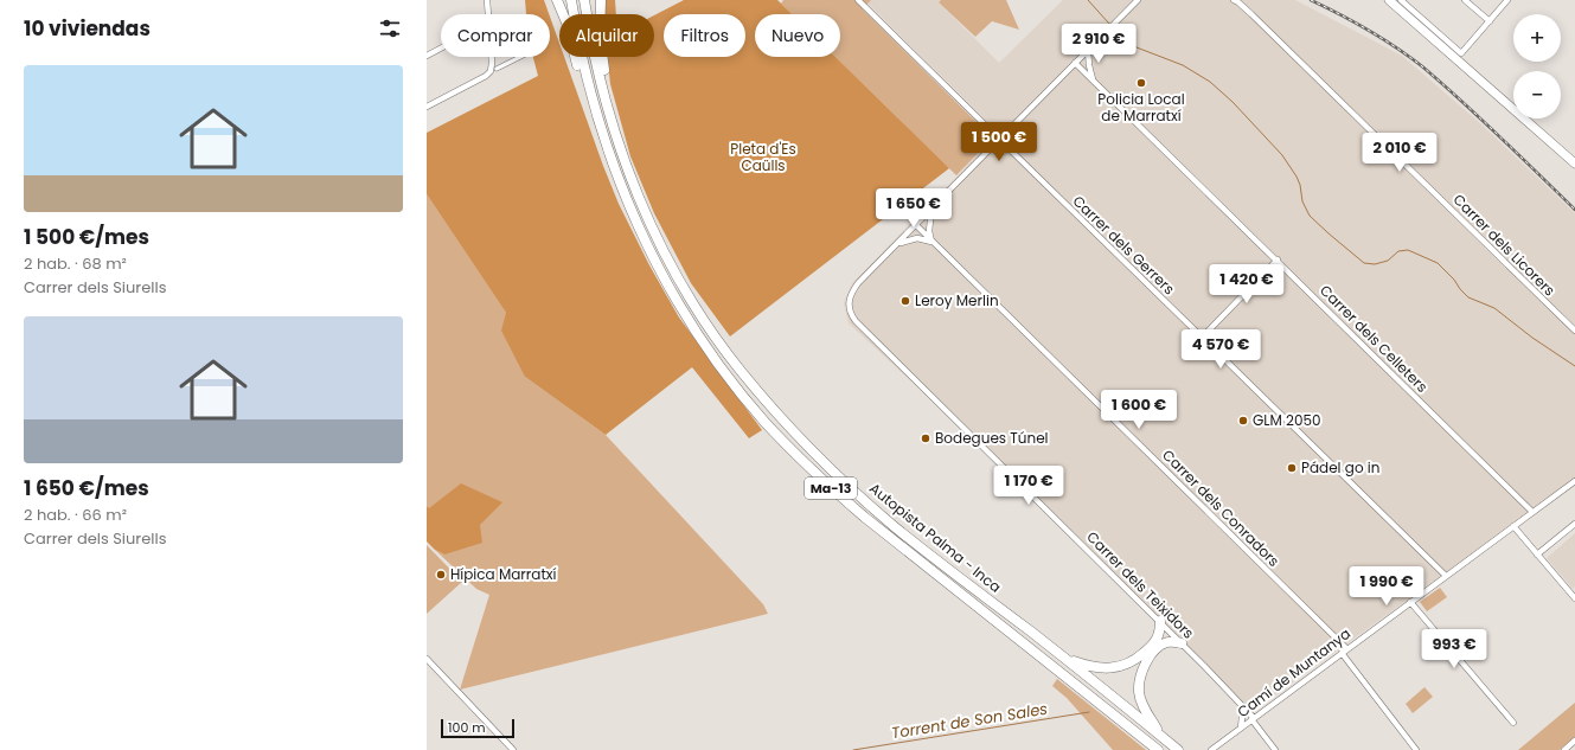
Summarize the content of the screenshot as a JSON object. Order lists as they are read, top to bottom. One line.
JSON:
{"streets":{"highway":["Ma-13","Autopista Palma - Inca"],"street":["Carrer dels Gerrers","Carrer dels Licorers","Carrer dels Celleters","Carrer dels Conradors","Carrer dels Teixidors","Camí de Muntanya"]},"crossings":[["Carrer dels Gerrers","Camí de Muntanya"],["Carrer dels Celleters","Camí de Muntanya"],["Carrer dels Conradors","Camí de Muntanya"],["Carrer dels Teixidors","Camí de Muntanya"]],"water":["Torrent de Son Sales"],"parks":["Pleta d'Es Caülls"],"places":["Policia Local de Marratxí","Leroy Merlin","GLM 2050","Bodegues Túnel","Pádel go in","Hípica Marratxí"],"scale_bar":"100 m","page":{"heading":"10 viviendas","map_buttons":["+","−"],"chip":["Comprar","Alquilar","Filtros","Nuevo"],"price":["2 910 €","1 500 €","2 010 €","1 650 €","1 420 €","4 570 €","1 600 €","1 170 €","1 990 €","993 €"],"list":[{"name":"1 500 €/mes","note":"2 hab. · 68 m² · Carrer dels Siurells"},{"name":"1 650 €/mes","note":"2 hab. · 66 m² · Carrer dels Siurells"}],"scale":"100 m"}}
